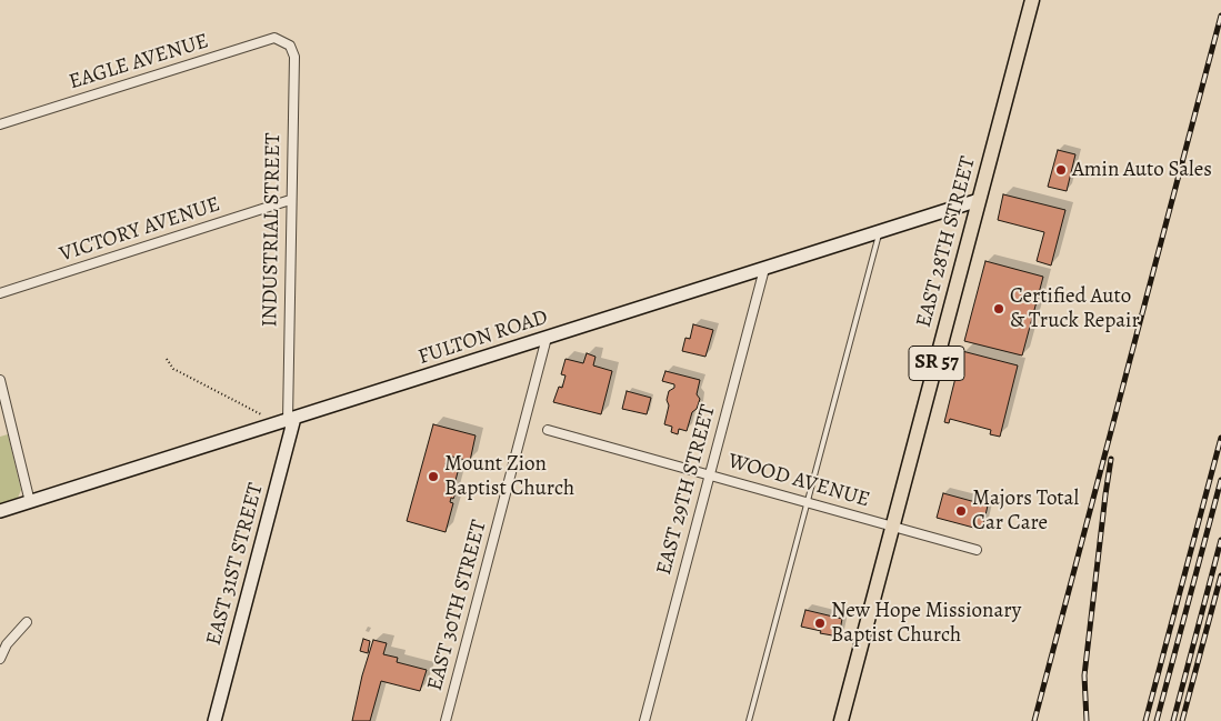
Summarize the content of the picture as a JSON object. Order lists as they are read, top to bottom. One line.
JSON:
{"streets":{"main road":["EAST 28TH STREET","SR 57"],"street":["EAGLE AVENUE","VICTORY AVENUE","INDUSTRIAL STREET","FULTON ROAD","WOOD AVENUE","EAST 29TH STREET","EAST 31ST STREET","EAST 30TH STREET"]},"crossings":[["EAGLE AVENUE","INDUSTRIAL STREET"],["VICTORY AVENUE","INDUSTRIAL STREET"],["INDUSTRIAL STREET","FULTON ROAD"],["INDUSTRIAL STREET","EAST 31ST STREET"],["EAST 28TH STREET","FULTON ROAD"],["EAST 28TH STREET","WOOD AVENUE"],["FULTON ROAD","EAST 29TH STREET"],["FULTON ROAD","EAST 31ST STREET"],["FULTON ROAD","EAST 30TH STREET"],["WOOD AVENUE","EAST 29TH STREET"]],"places":["Amin Auto Sales","Certified Auto & Truck Repair","Mount Zion Baptist Church","Majors Total Car Care","New Hope Missionary Baptist Church"]}
